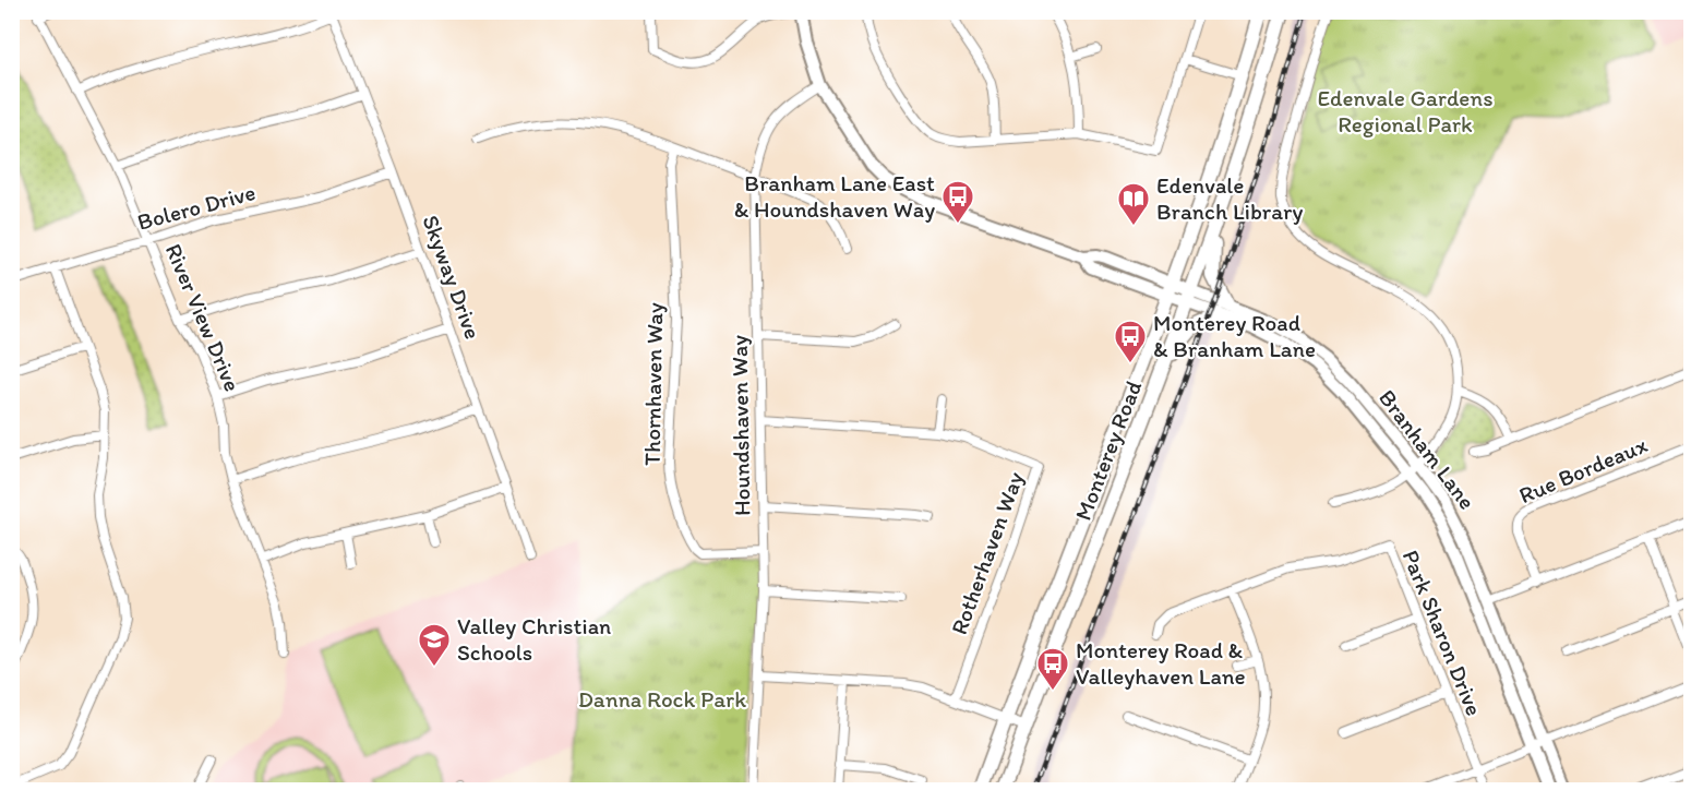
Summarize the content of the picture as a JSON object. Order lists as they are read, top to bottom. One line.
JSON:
{"streets":{"main road":["Branham Lane","Monterey Road"],"street":["Bolero Drive","Skyway Drive","River View Drive","Thornhaven Way","Houndshaven Way","Rue Bordeaux","Rotherhaven Way","Park Sharon Drive"]},"crossings":[["Bolero Drive","Skyway Drive"],["Bolero Drive","River View Drive"],["Thornhaven Way","Houndshaven Way"],["Houndshaven Way","Rotherhaven Way"]],"parks":["Edenvale Gardens Regional Park","Danna Rock Park"],"places":{"bus stop":["Branham Lane East & Houndshaven Way","Monterey Road & Branham Lane","Monterey Road & Valleyhaven Lane"],"library":["Edenvale Branch Library"],"school or university":["Valley Christian Schools"]}}
